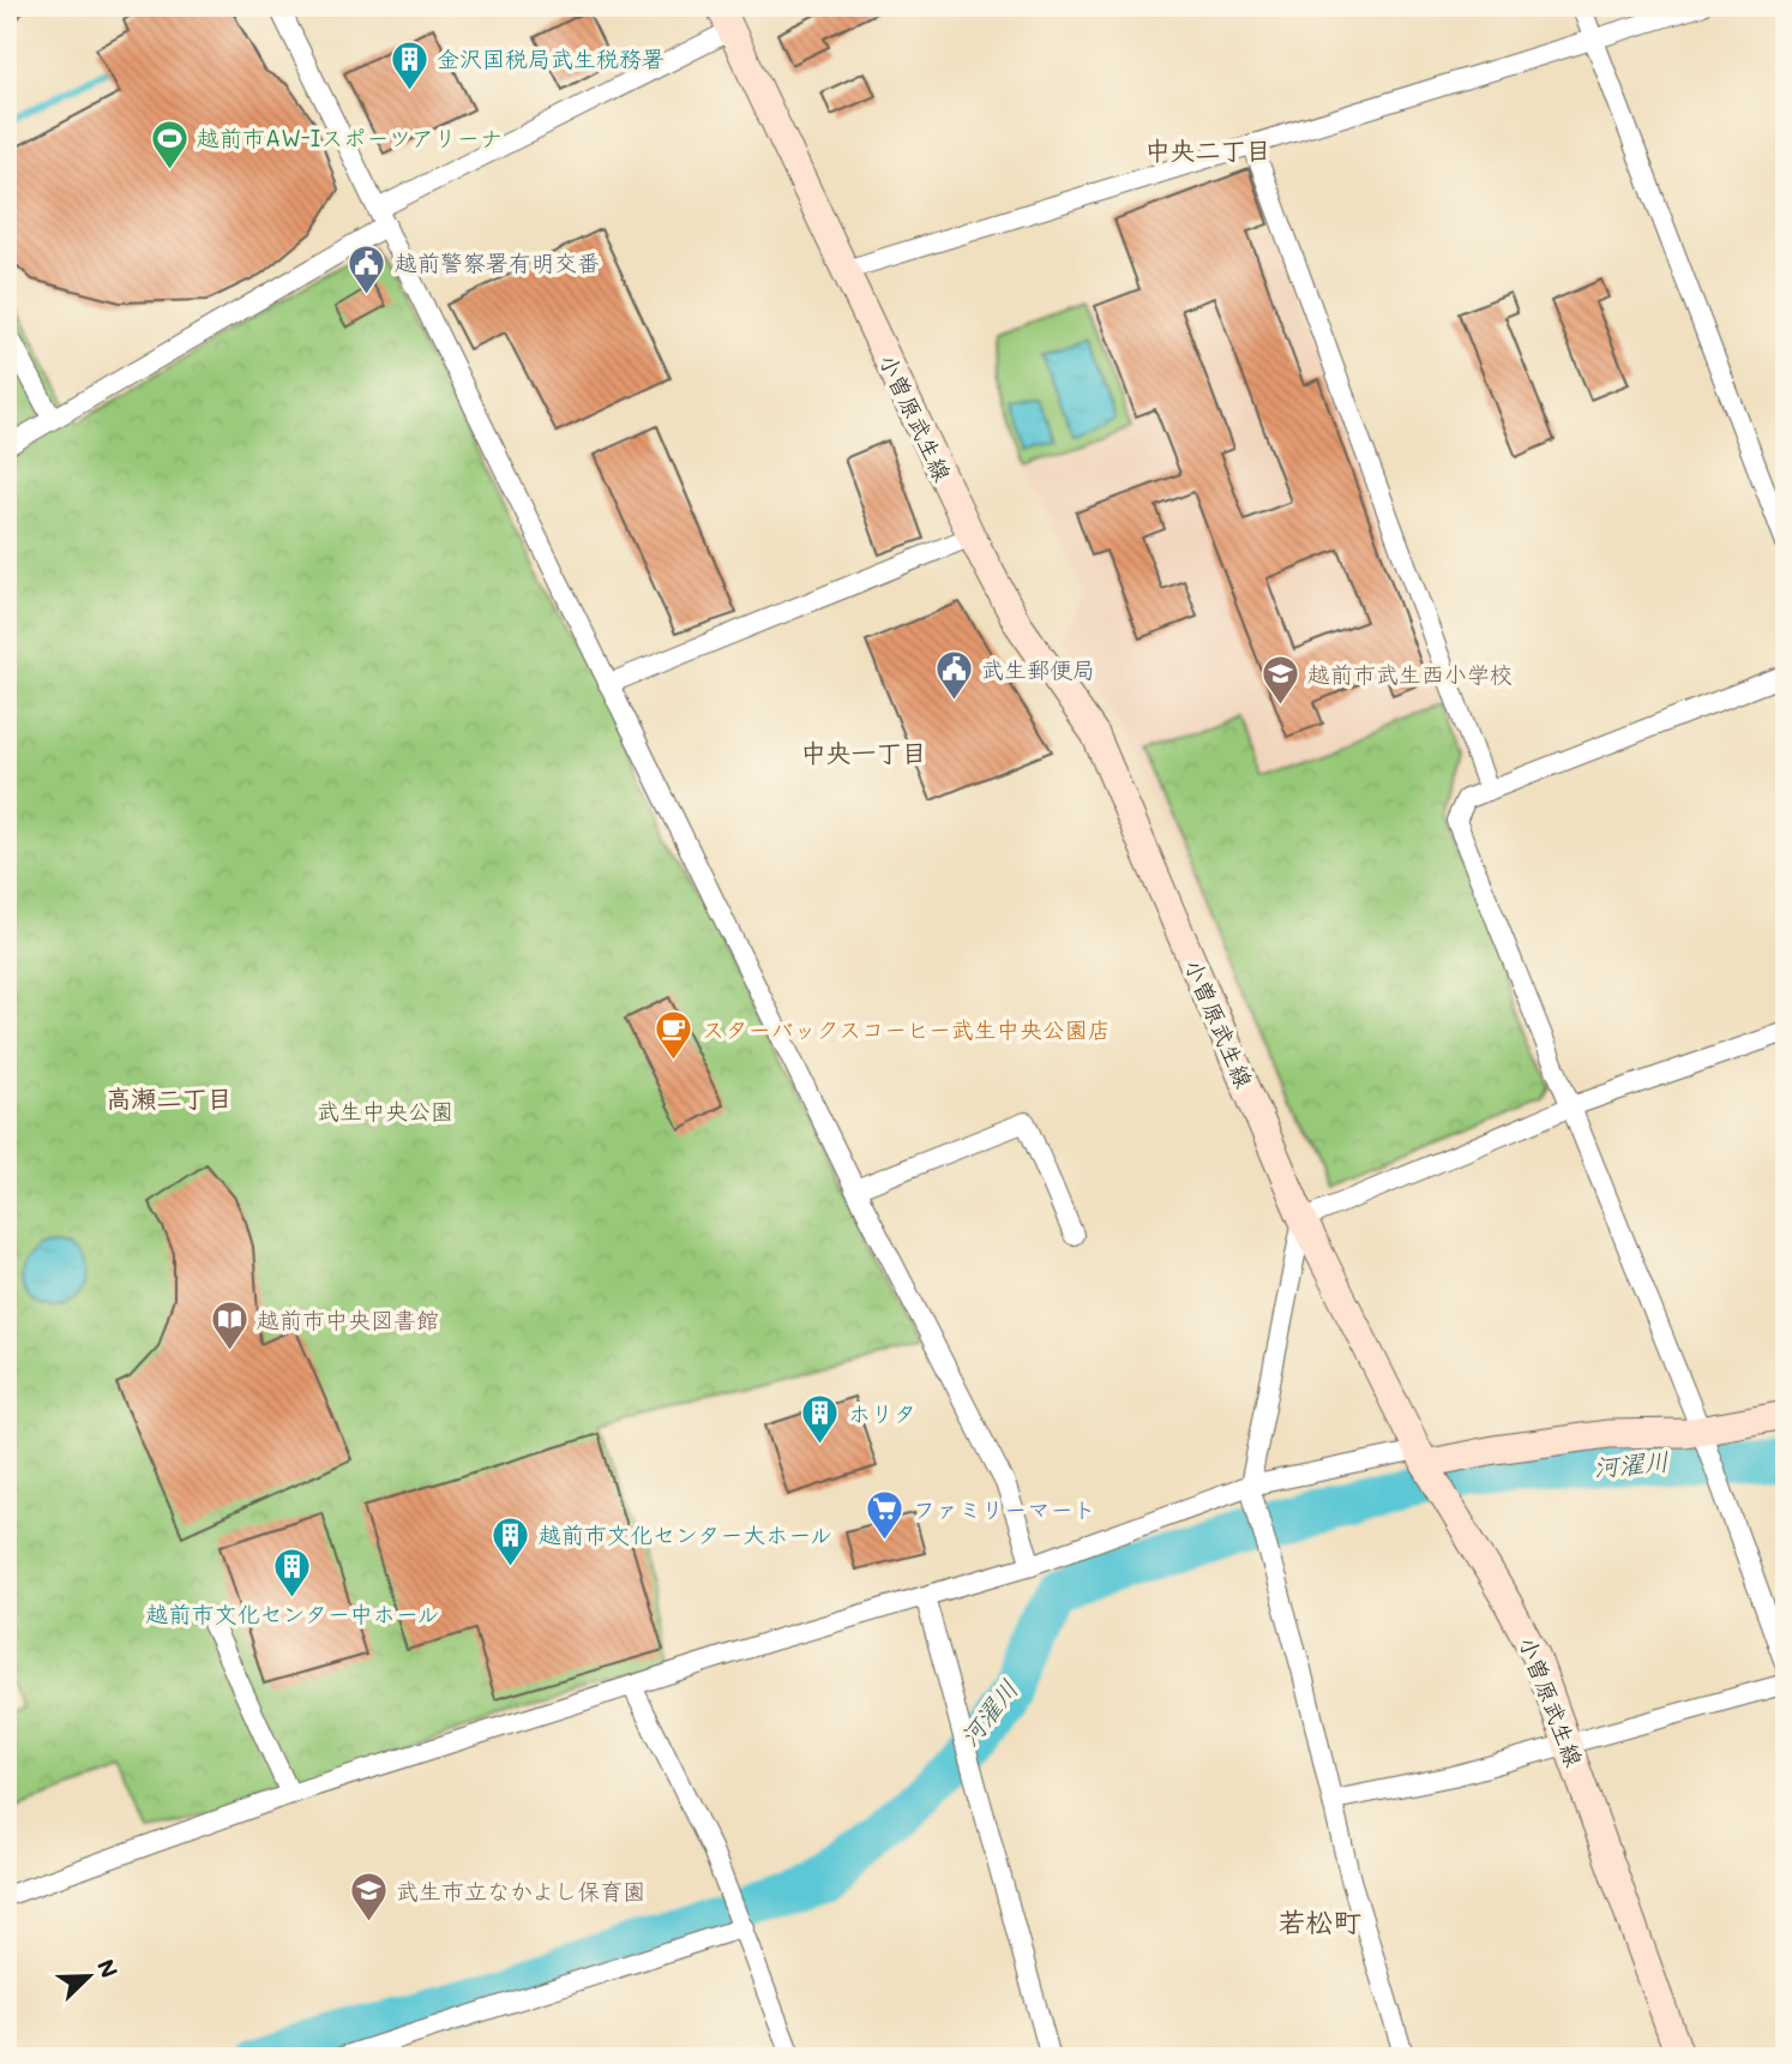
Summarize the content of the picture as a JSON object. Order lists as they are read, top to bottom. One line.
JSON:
{"streets":{"main road":["小曽原武生線"]},"districts":["中央二丁目","中央一丁目","高瀬二丁目","若松町"],"water":["河濯川"],"parks":["武生中央公園"],"places":{"building":["金沢国税局武生税務署","ホリタ","越前市文化センター大ホール","越前市文化センター中ホール"],"sports":["越前市AW-Iスポーツアリーナ"],"public building":["越前警察署有明交番","武生郵便局"],"school or university":["越前市武生西小学校","武生市立なかよし保育園"],"cafe":["スターバックスコーヒー武生中央公園店"],"library":["越前市中央図書館"],"supermarket":["ファミリーマート"]},"north":"top right"}
